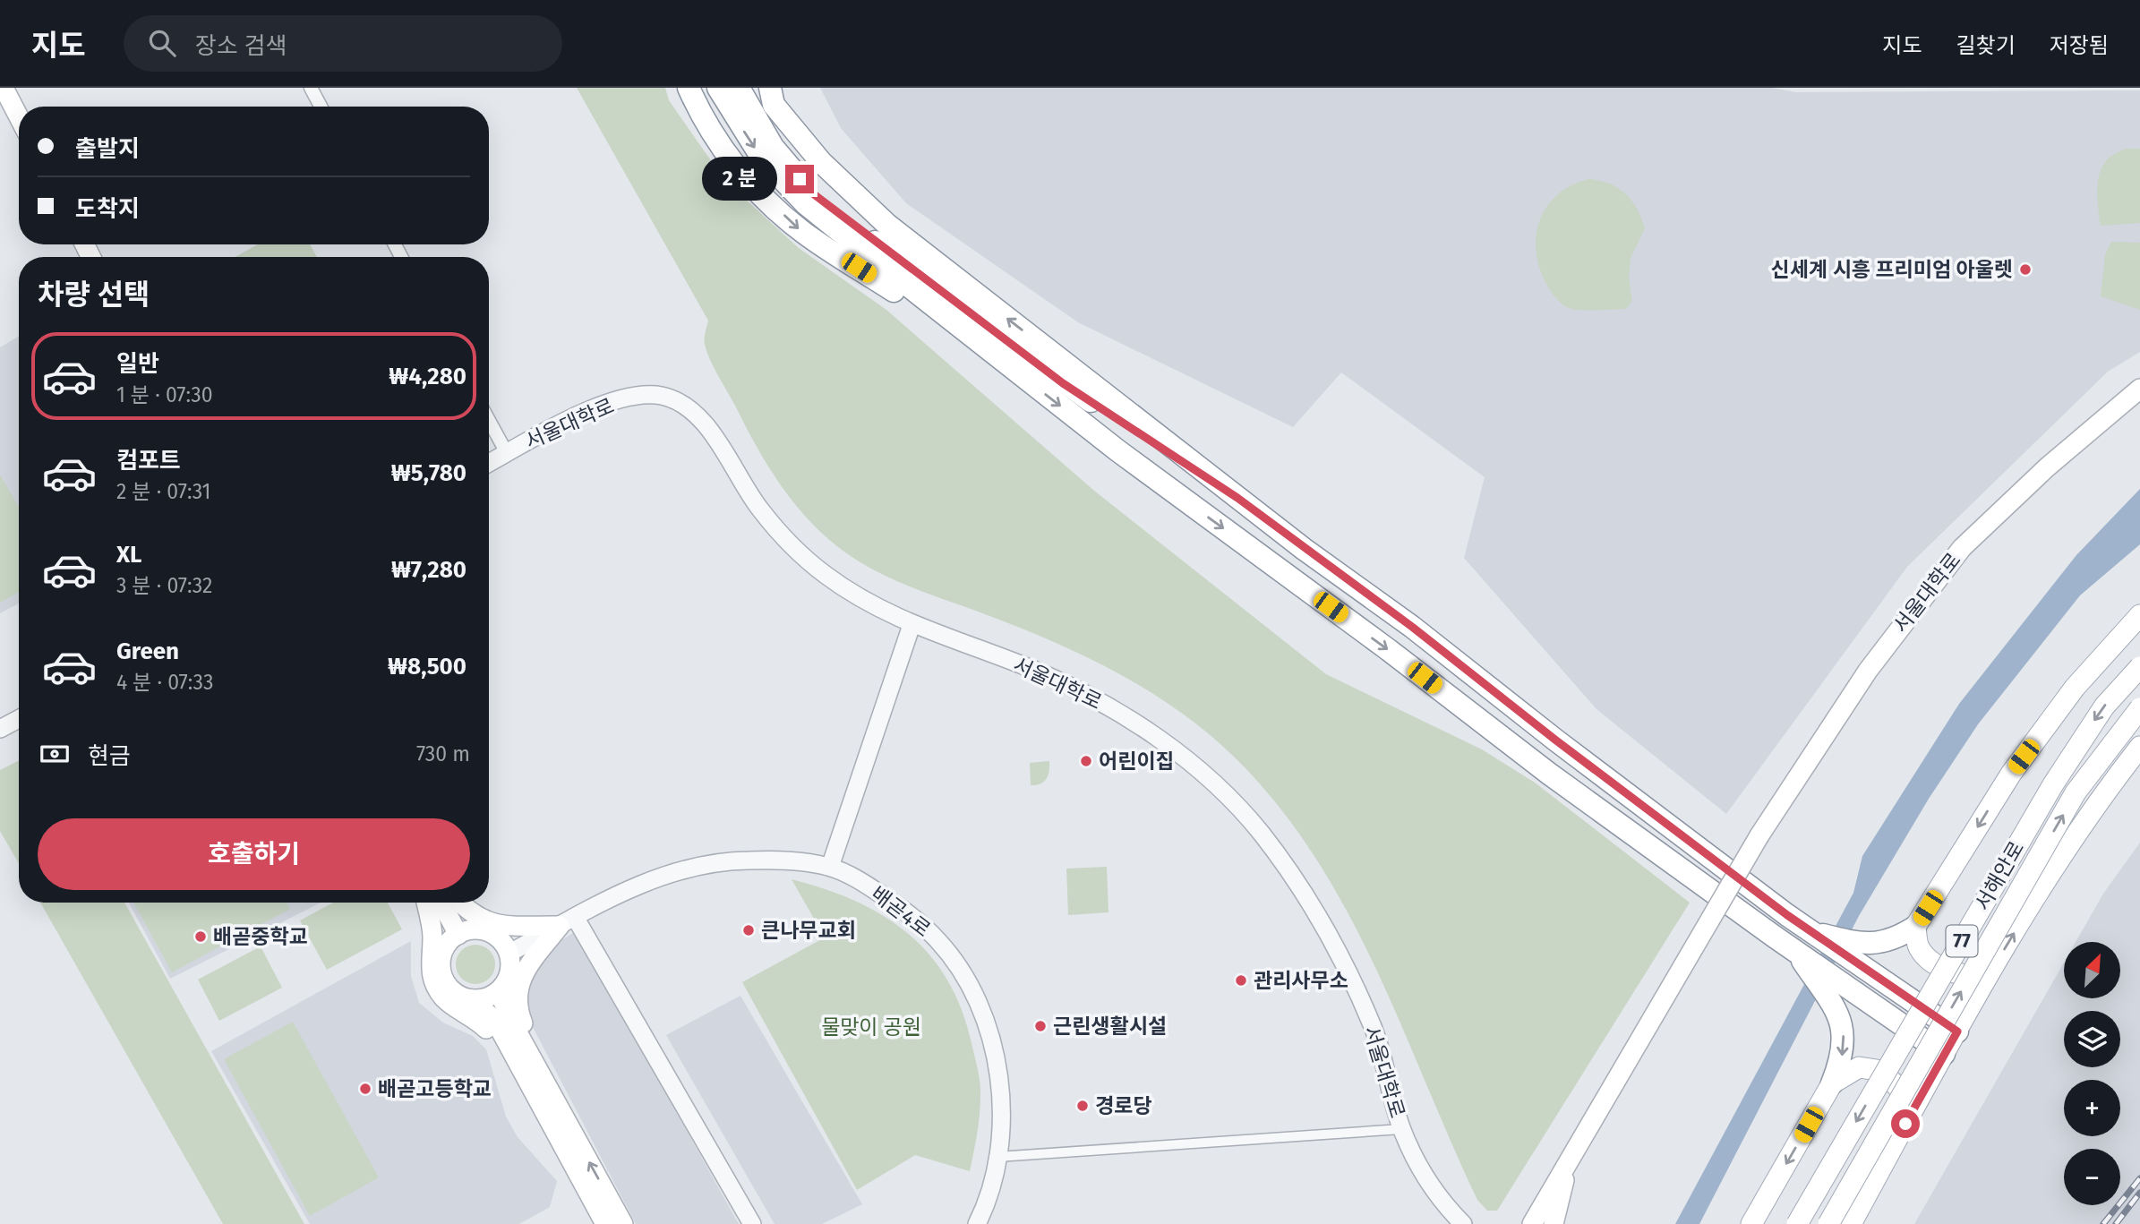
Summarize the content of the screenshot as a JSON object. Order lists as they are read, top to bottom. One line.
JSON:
{"streets":{"main road":["서울대학로","서해안로","77"],"street":["배곧4로"]},"parks":["물맞이 공원"],"places":["신세계 시흥 프리미엄 아울렛","어린이집","큰나무교회","배곧중학교","관리사무소","근린생활시설","배곧고등학교","경로당"],"north":"top right","page":{"header":"지도","search":"장소 검색","nav":["지도","길찾기","저장됨"],"banner":["출발지","도착지"],"bubble":"2 분","heading":"차량 선택","list":[{"name":"일반","note":"1 분 · 07:30","value":"₩4,280"},{"name":"컴포트","note":"2 분 · 07:31","value":"₩5,780"},{"name":"XL","note":"3 분 · 07:32","value":"₩7,280"},{"name":"Green","note":"4 분 · 07:33","value":"₩8,500"}],"pay":["현금","730 m"],"buttons":"호출하기","map_buttons":["+","−"]}}
